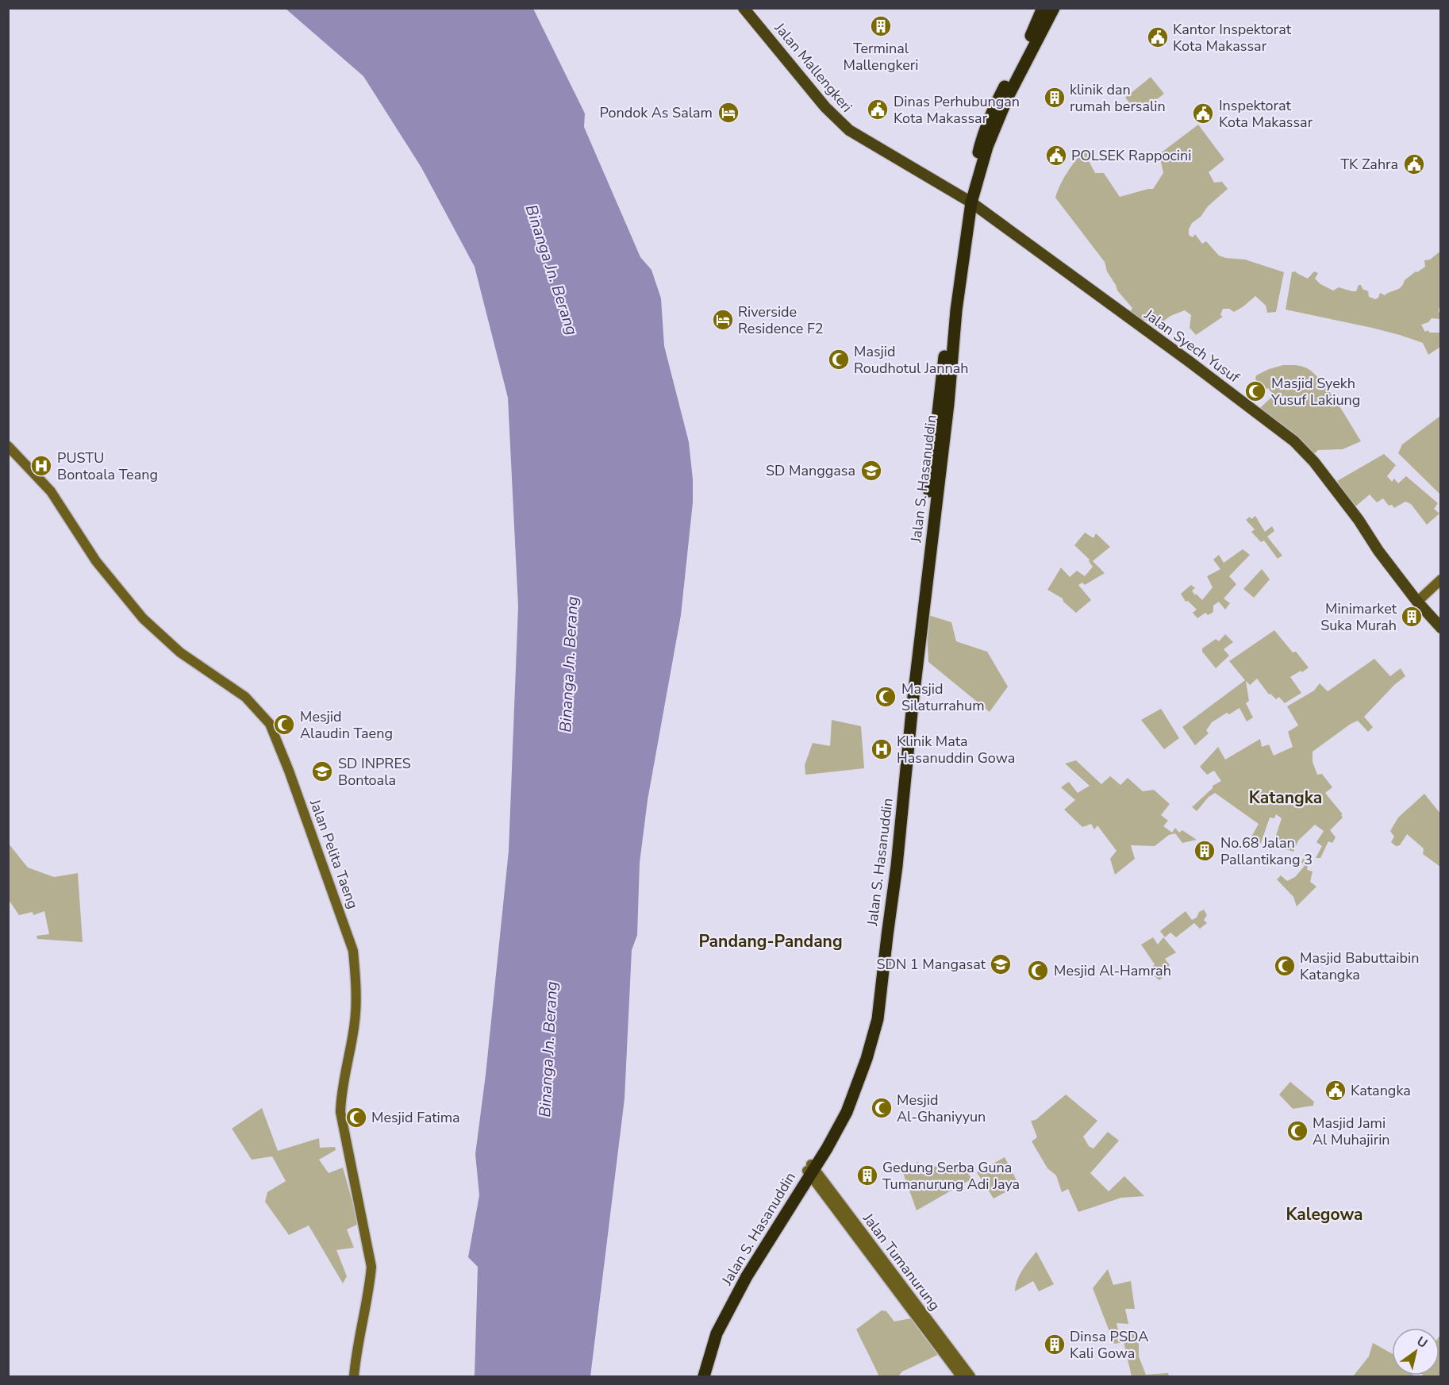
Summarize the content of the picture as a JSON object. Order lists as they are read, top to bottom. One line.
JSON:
{"streets":{"highway":["Jalan S. Hasanuddin"],"main road":["Jalan Mallengkeri","Jalan Syech Yusuf"],"street":["Jalan Pelita Taeng","Jalan Tumanurung"]},"crossings":[["Jalan Mallengkeri","Jalan Syech Yusuf"],["Jalan Mallengkeri","Jalan S. Hasanuddin"],["Jalan Syech Yusuf","Jalan S. Hasanuddin"],["Jalan S. Hasanuddin","Jalan Tumanurung"]],"districts":["Katangka","Pandang-Pandang","Kalegowa"],"water":["Binanga Jn. Berang"],"places":{"building":["Terminal Mallengkeri","klinik dan rumah bersalin","Minimarket Suka Murah","No.68 Jalan Pallantikang 3","Gedung Serba Guna Tumanurung Adi Jaya","Dinsa PSDA Kali Gowa"],"public building":["Kantor Inspektorat Kota Makassar","Dinas Perhubungan Kota Makassar","Inspektorat Kota Makassar","POLSEK Rappocini","TK Zahra","Katangka"],"hotel":["Pondok As Salam","Riverside Residence F2"],"mosque":["Masjid Roudhotul Jannah","Masjid Syekh Yusuf Lakiung","Masjid Silaturrahum","Mesjid Alaudin Taeng","Masjid Babuttaibin Katangka","Mesjid Al-Hamrah","Mesjid Al-Ghaniyyun","Mesjid Fatima","Masjid Jami Al Muhajirin"],"hospital":["PUSTU Bontoala Teang","Klinik Mata Hasanuddin Gowa"],"school or university":["SD Manggasa","SD INPRES Bontoala","SDN 1 Mangasat"]},"north":"top right"}
